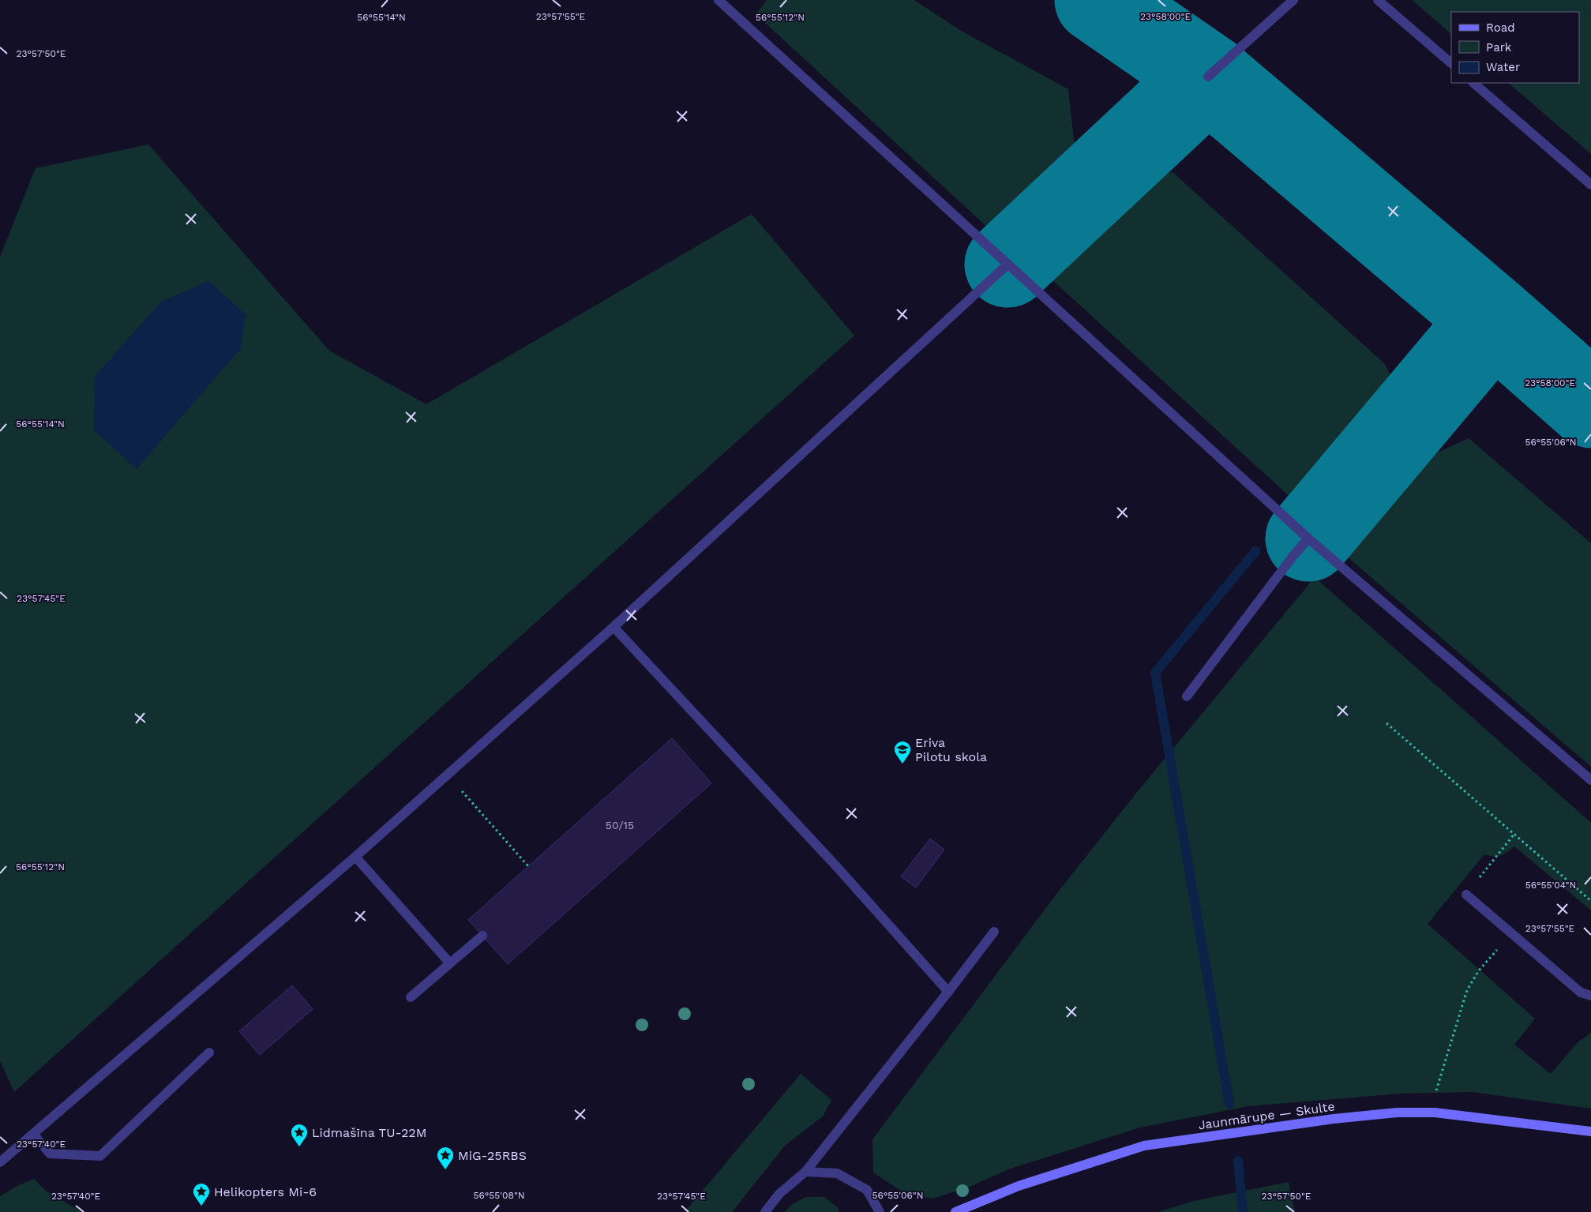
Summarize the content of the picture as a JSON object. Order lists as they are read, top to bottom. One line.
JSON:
{"streets":{"main road":["Jaunmārupe — Skulte"]},"places":{"school or university":["Eriva Pilotu skola"],"place":["Lidmašīna TU-22M","MiG-25RBS","Helikopters Mi-6"]},"house_numbers":["50/15"],"legend":["Road","Park","Water"],"coordinates":["23°57'55\"E","23°58'00\"E","56°55'14\"N","56°55'12\"N","23°57'50\"E","56°55'06\"N","23°57'45\"E","56°55'04\"N","23°57'40\"E","56°55'08\"N"]}
